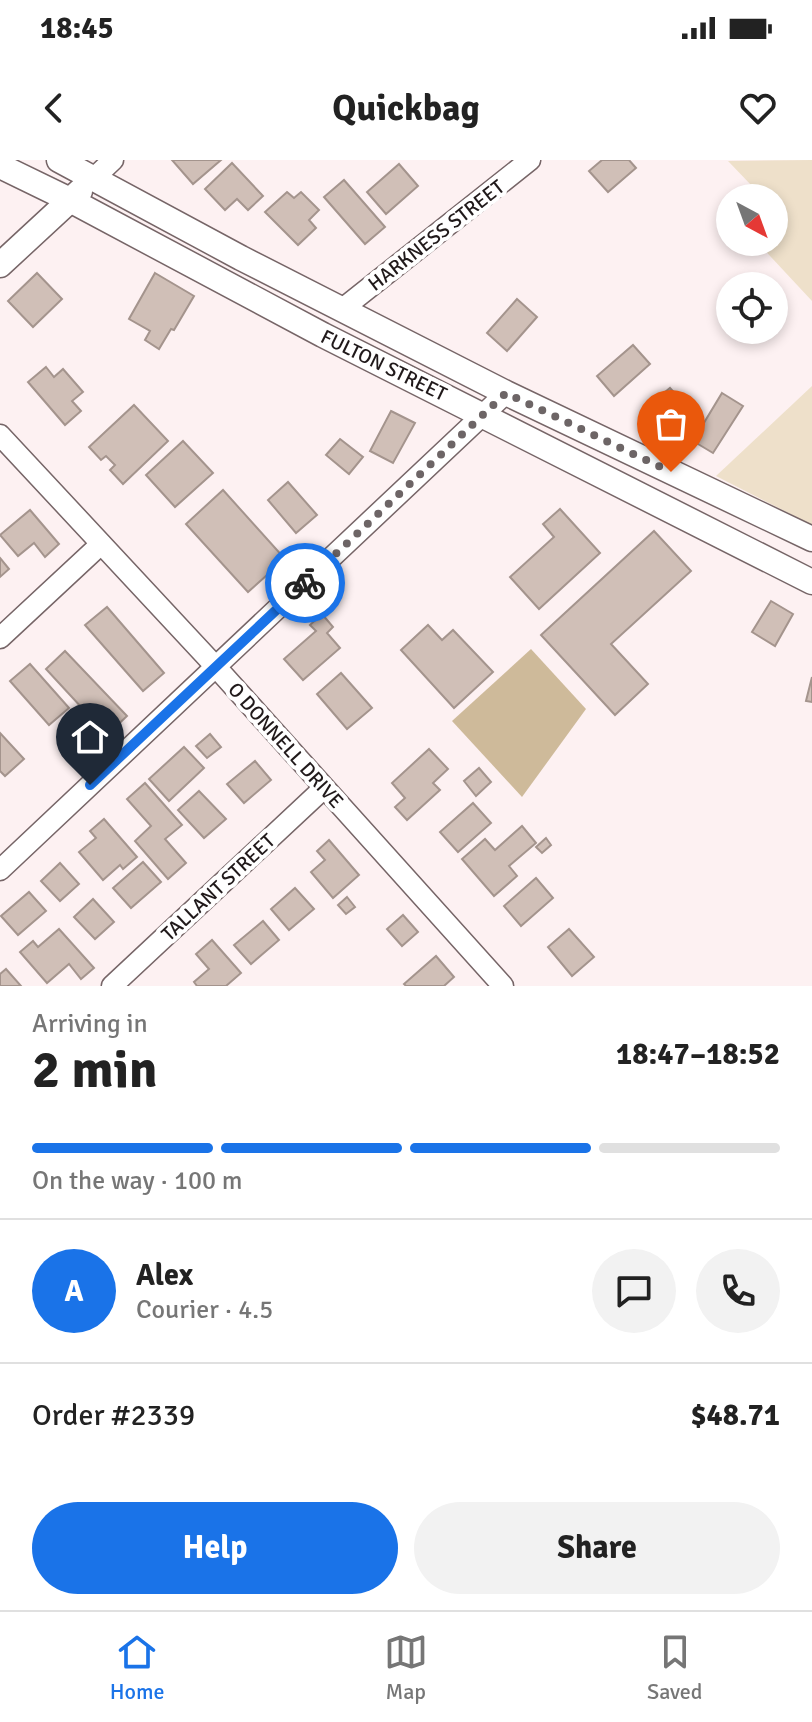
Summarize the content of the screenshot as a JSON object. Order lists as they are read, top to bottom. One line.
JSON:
{"streets":{"street":["HARKNESS STREET","FULTON STREET","O DONNELL DRIVE","TALLANT STREET"]},"crossings":[["HARKNESS STREET","FULTON STREET"],["O DONNELL DRIVE","TALLANT STREET"]],"north":"bottom right","page":{"status":"18:45","header":"Quickbag","heading":["2 min","Arriving in","18:47–18:52"],"panel":["Alex","Courier · 4.5","Order #2339","$48.71"],"bar":"On the way · 100 m","round":"A","buttons":["Help","Share"],"tabs":["Home","Map","Saved"]}}
